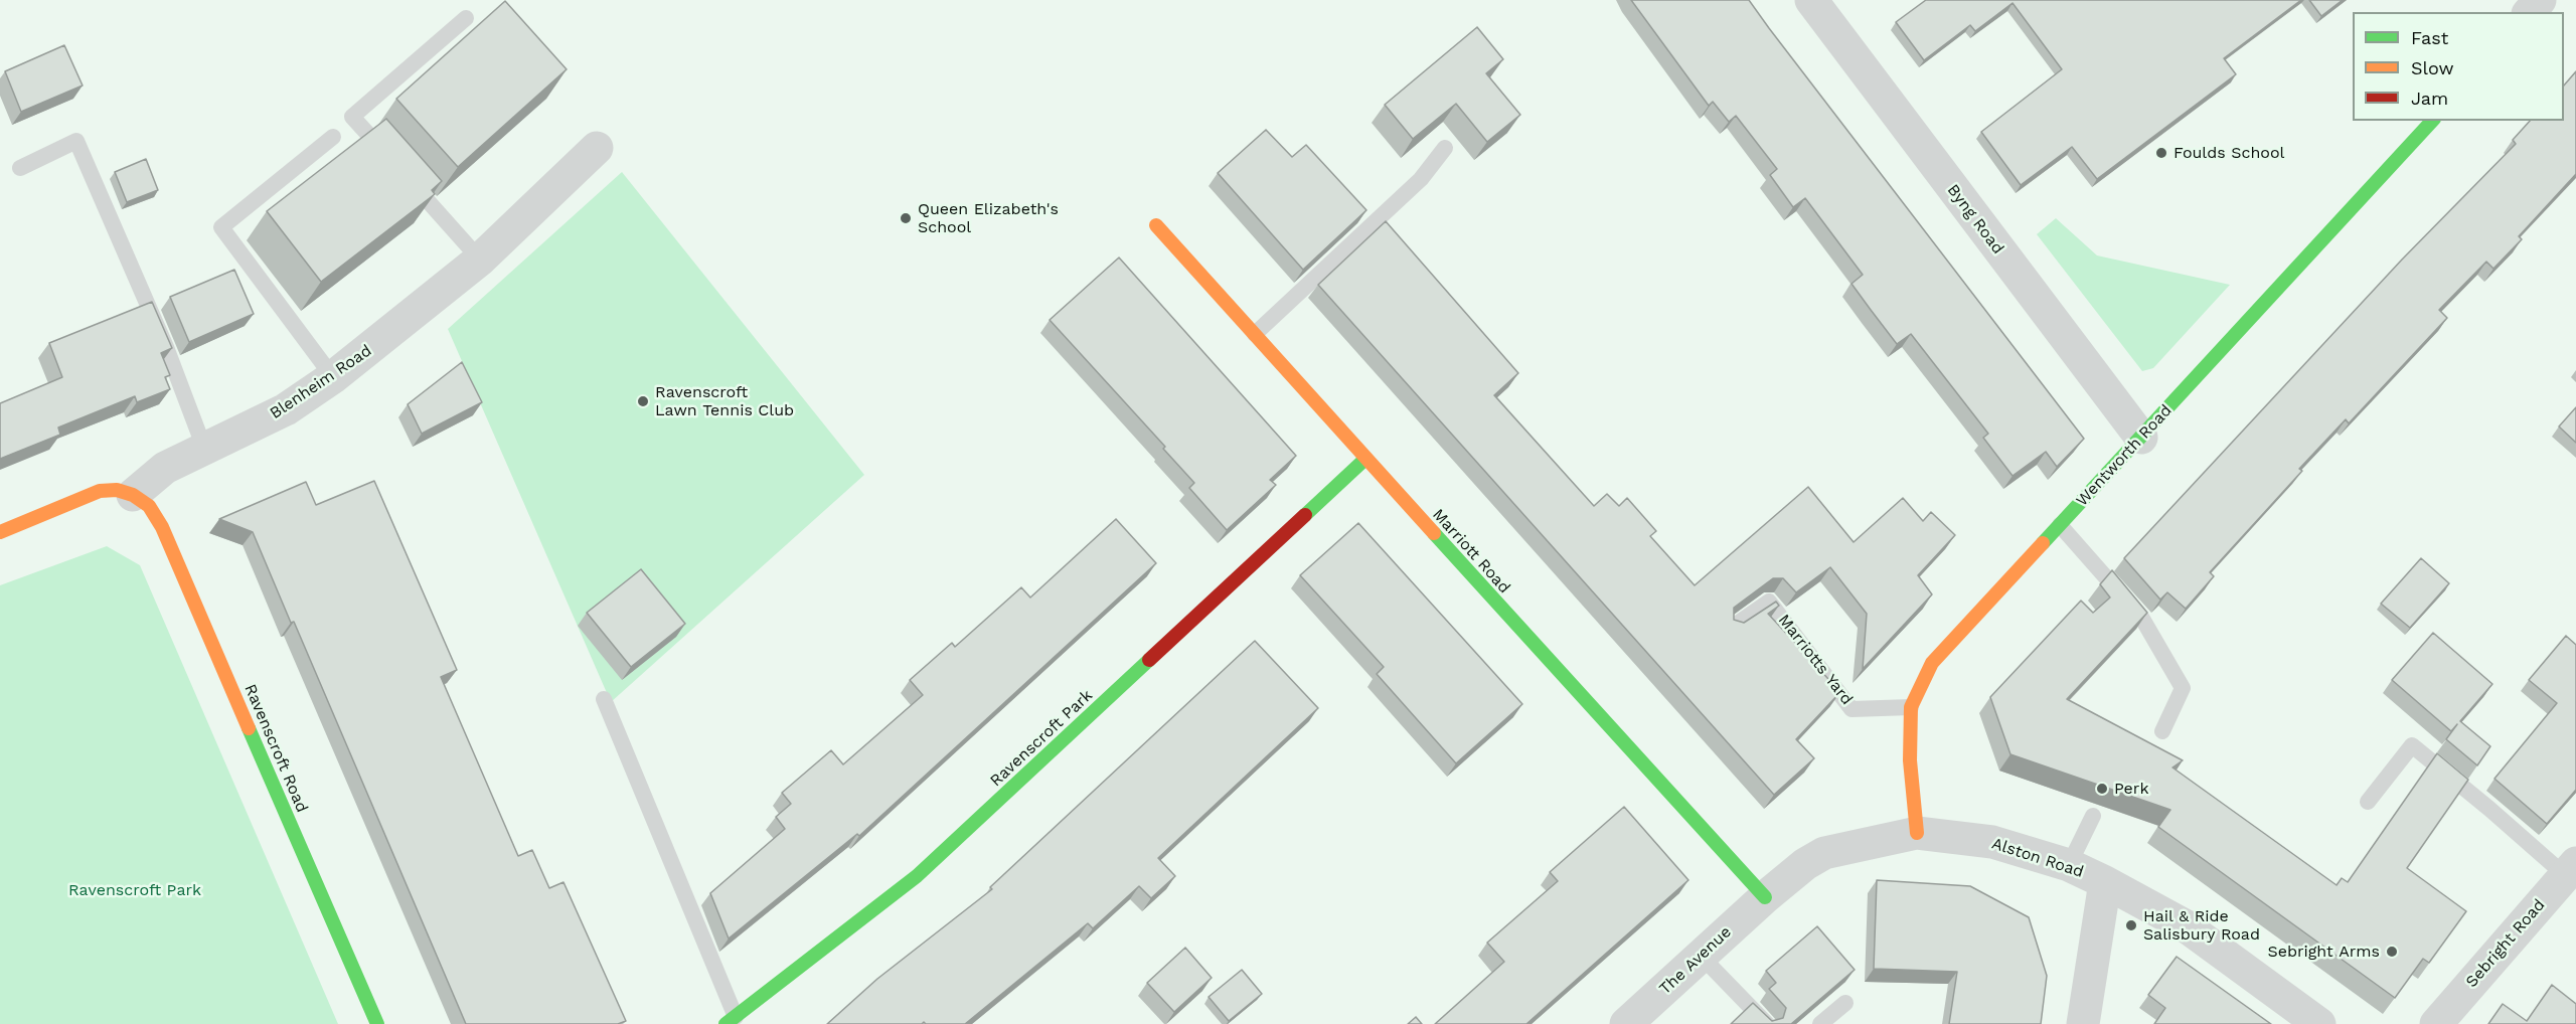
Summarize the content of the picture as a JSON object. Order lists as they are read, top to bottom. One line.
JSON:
{"streets":{"street":["Byng Road","Blenheim Road","Wentworth Road","Marriott Road","Ravenscroft Park","Ravenscroft Road","Alston Road","Sebright Road","The Avenue"],"lane":["Marriotts Yard"]},"crossings":[["Byng Road","Wentworth Road"],["Blenheim Road","Ravenscroft Road"],["Wentworth Road","Marriotts Yard"],["Wentworth Road","Alston Road"],["Marriott Road","Ravenscroft Park"],["Marriott Road","Alston Road"],["Marriott Road","The Avenue"],["Alston Road","The Avenue"]],"parks":["Ravenscroft Park"],"places":["Foulds School","Queen Elizabeth's School","Ravenscroft Lawn Tennis Club","Perk","Hail & Ride Salisbury Road","Sebright Arms"],"legend":["Fast","Slow","Jam"]}
